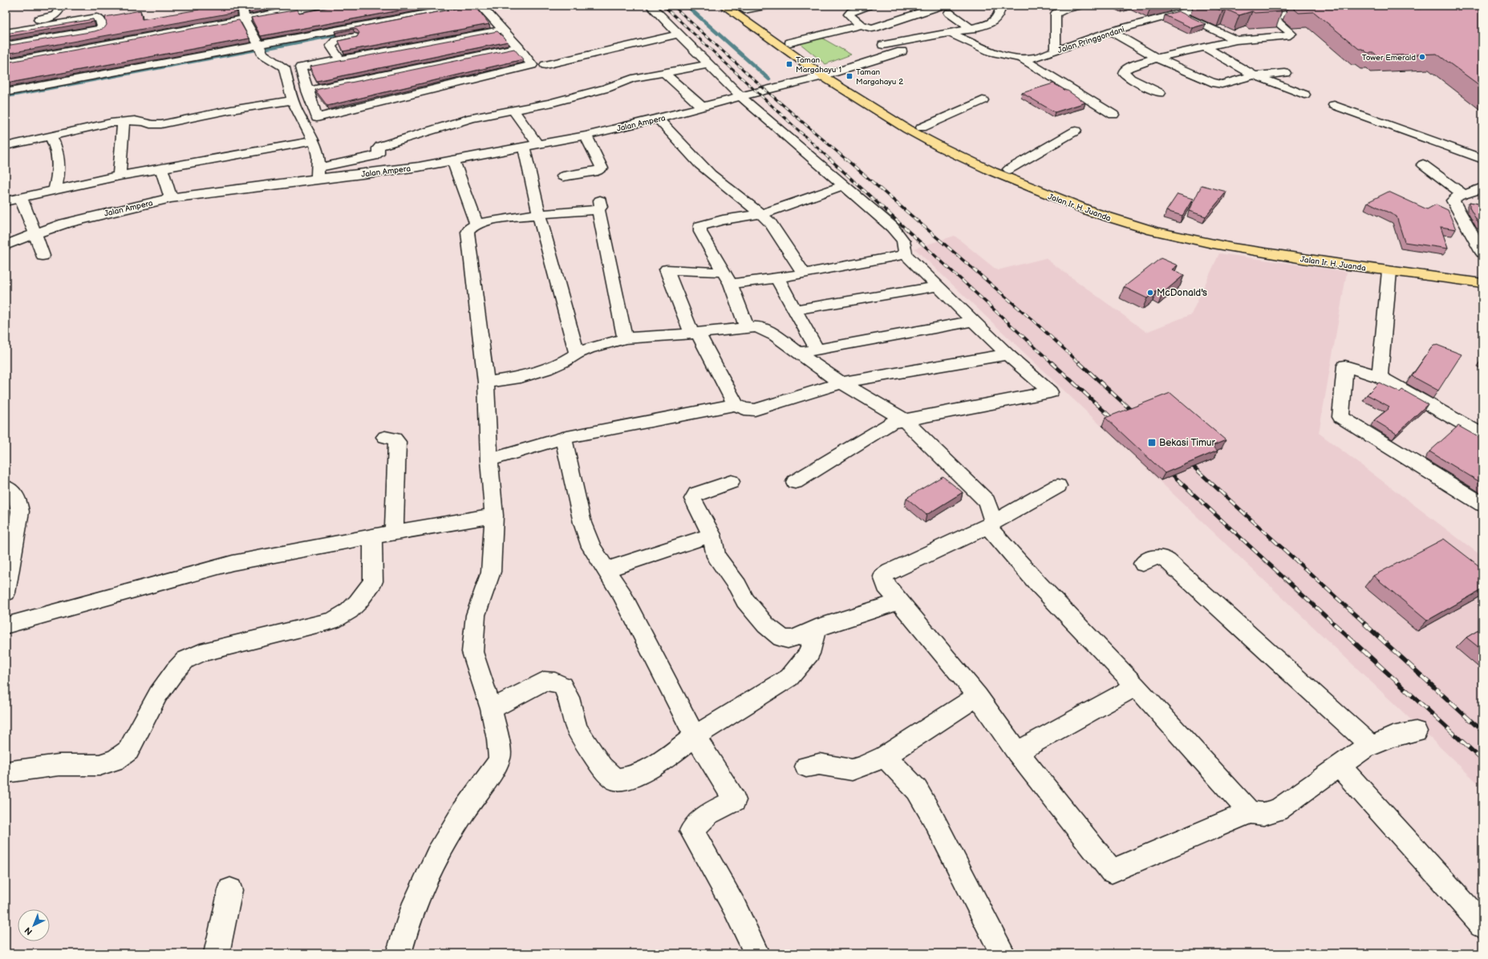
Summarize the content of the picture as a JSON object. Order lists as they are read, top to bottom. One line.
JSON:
{"streets":{"highway":["Jalan Ir. H. Juanda"],"street":["Jalan Pringgondani","Jalan Ampera"]},"crossings":[["Jalan Ampera","Jalan Ir. H. Juanda"]],"places":{"other":["Tower Emerald","McDonald's"],"transit":["Taman Margahayu 1","Taman Margahayu 2","Bekasi Timur"]},"north":"bottom left"}
